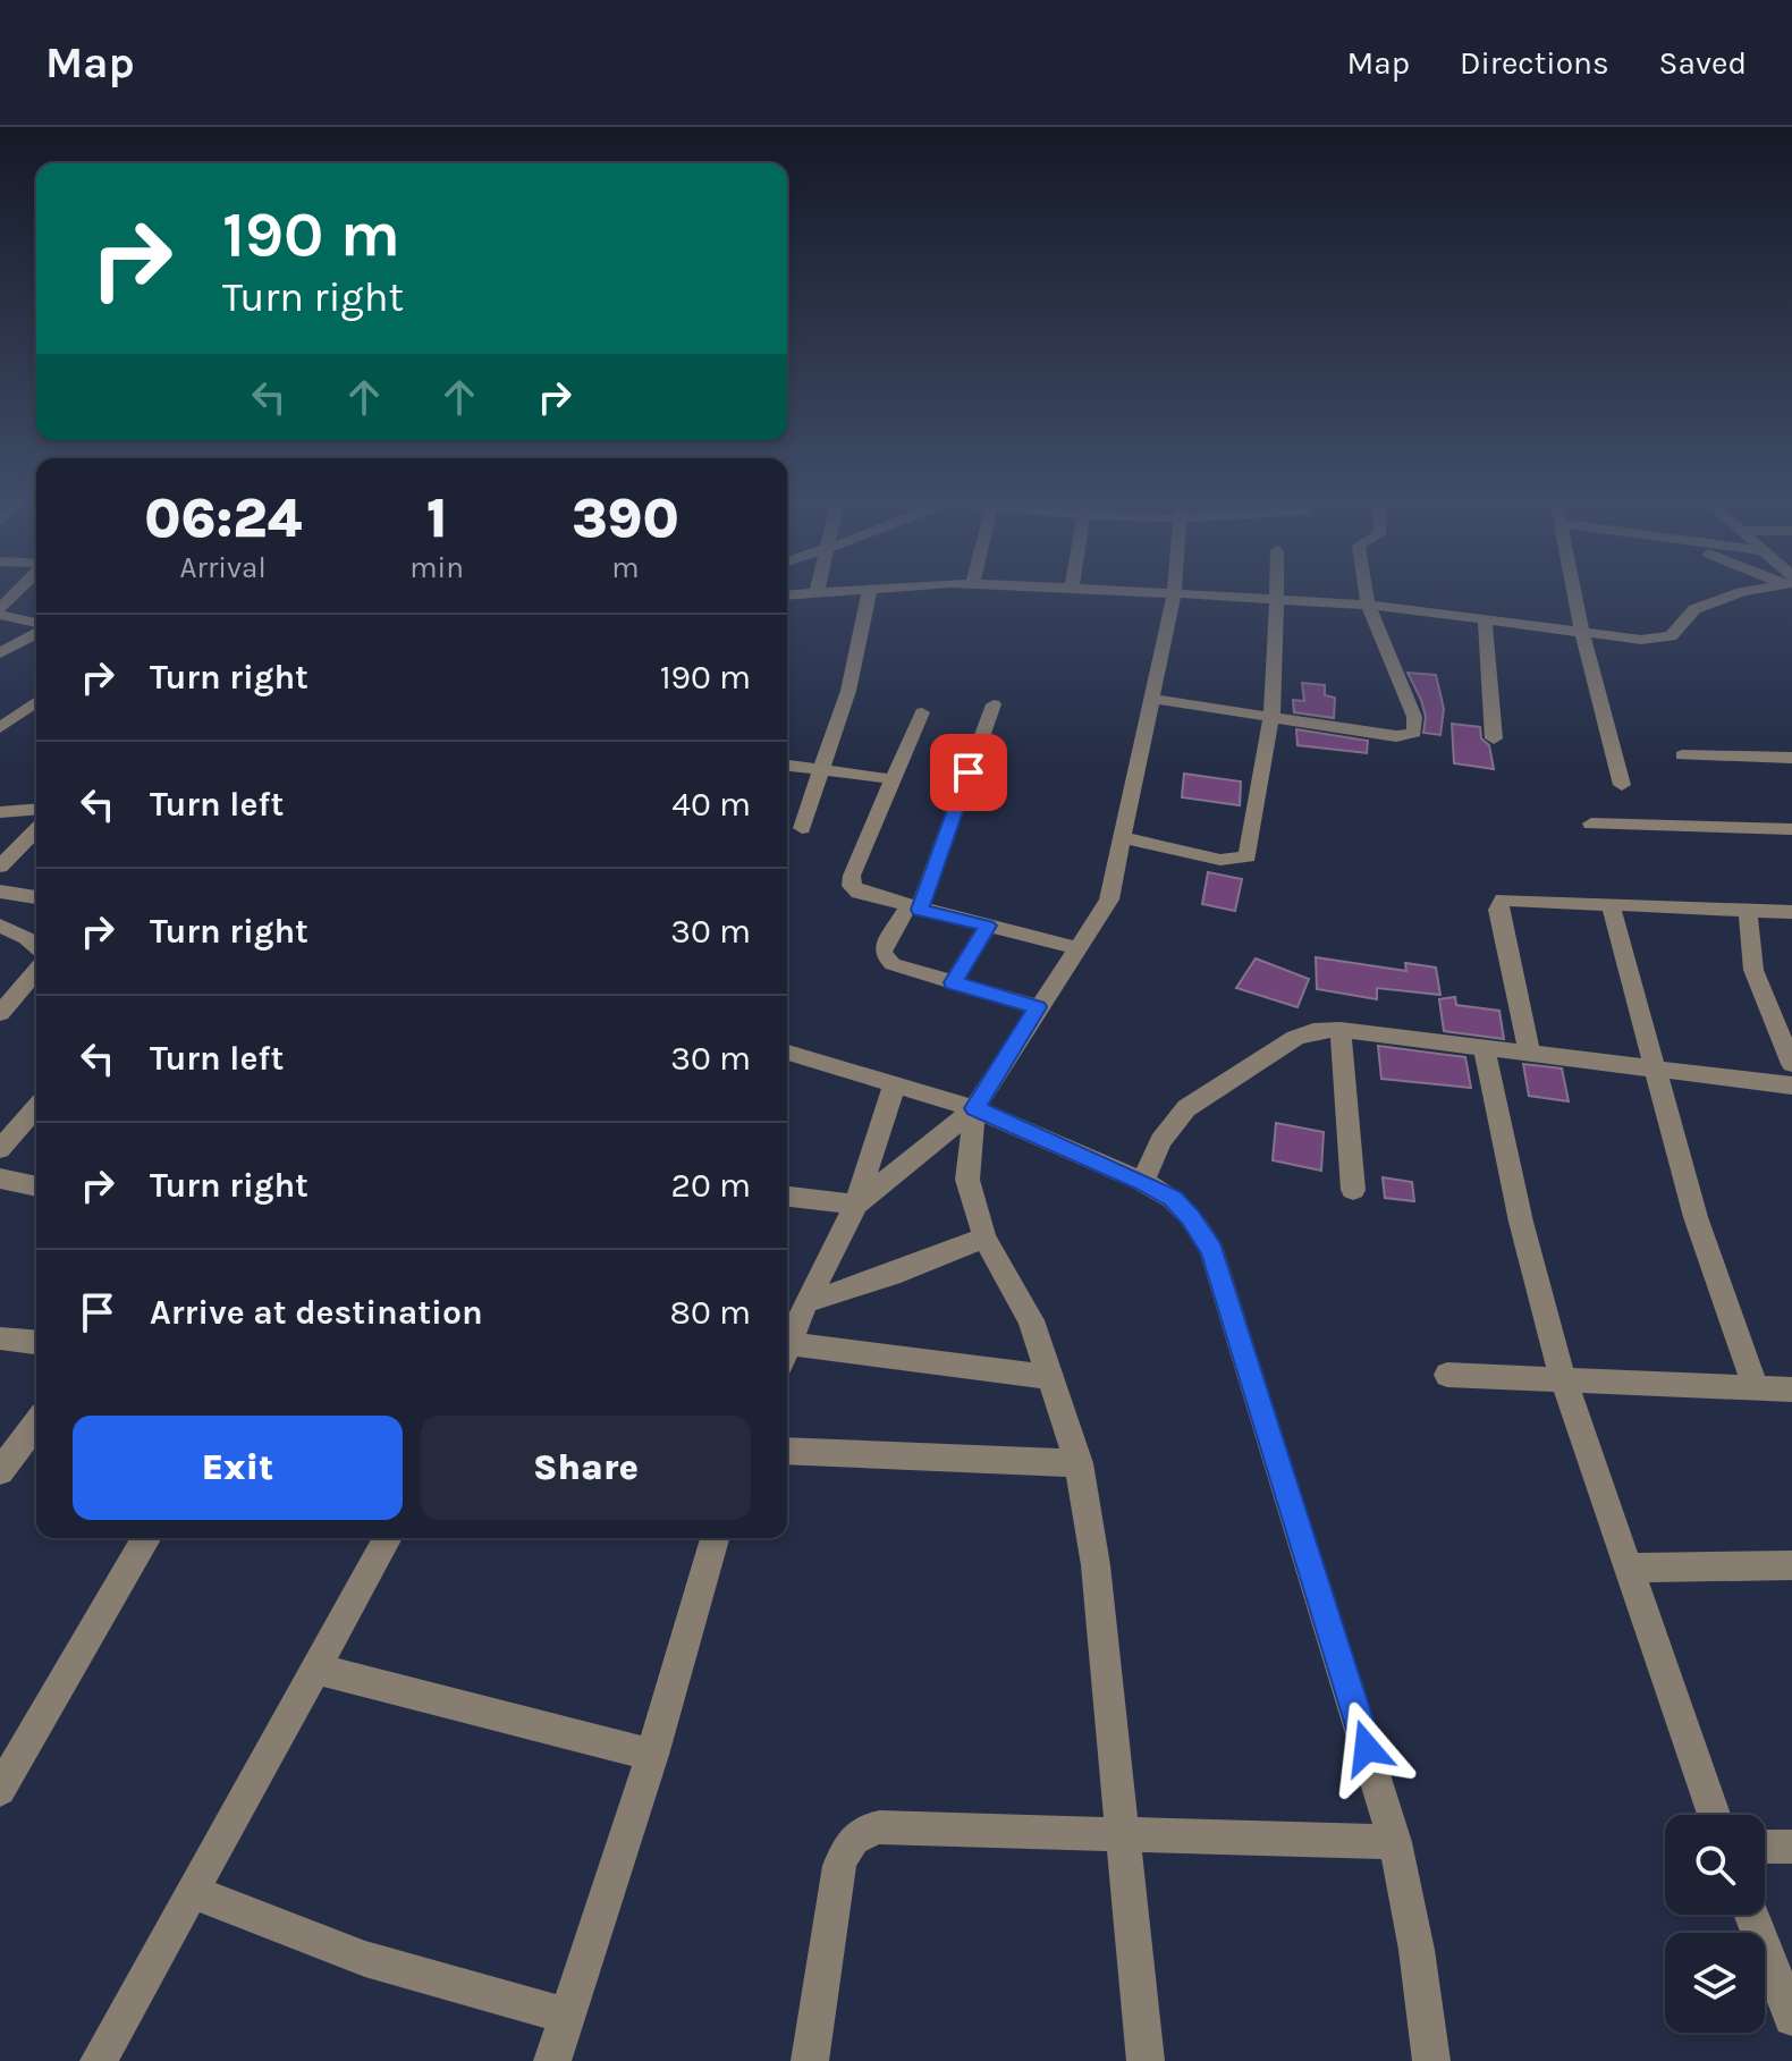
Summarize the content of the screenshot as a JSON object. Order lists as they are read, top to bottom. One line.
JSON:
{"page":{"header":"Map","nav":["Map","Directions","Saved"],"turn":["190 m","Turn right"],"eta":["06:24","Arrival","1","min","390","m"],"list":[{"name":"Turn right","value":"190 m"},{"name":"Turn left","value":"40 m"},{"name":"Turn right","value":"30 m"},{"name":"Turn left","value":"30 m"},{"name":"Turn right","value":"20 m"},{"name":"Arrive at destination","value":"80 m"}],"buttons":["Exit","Share"]}}
